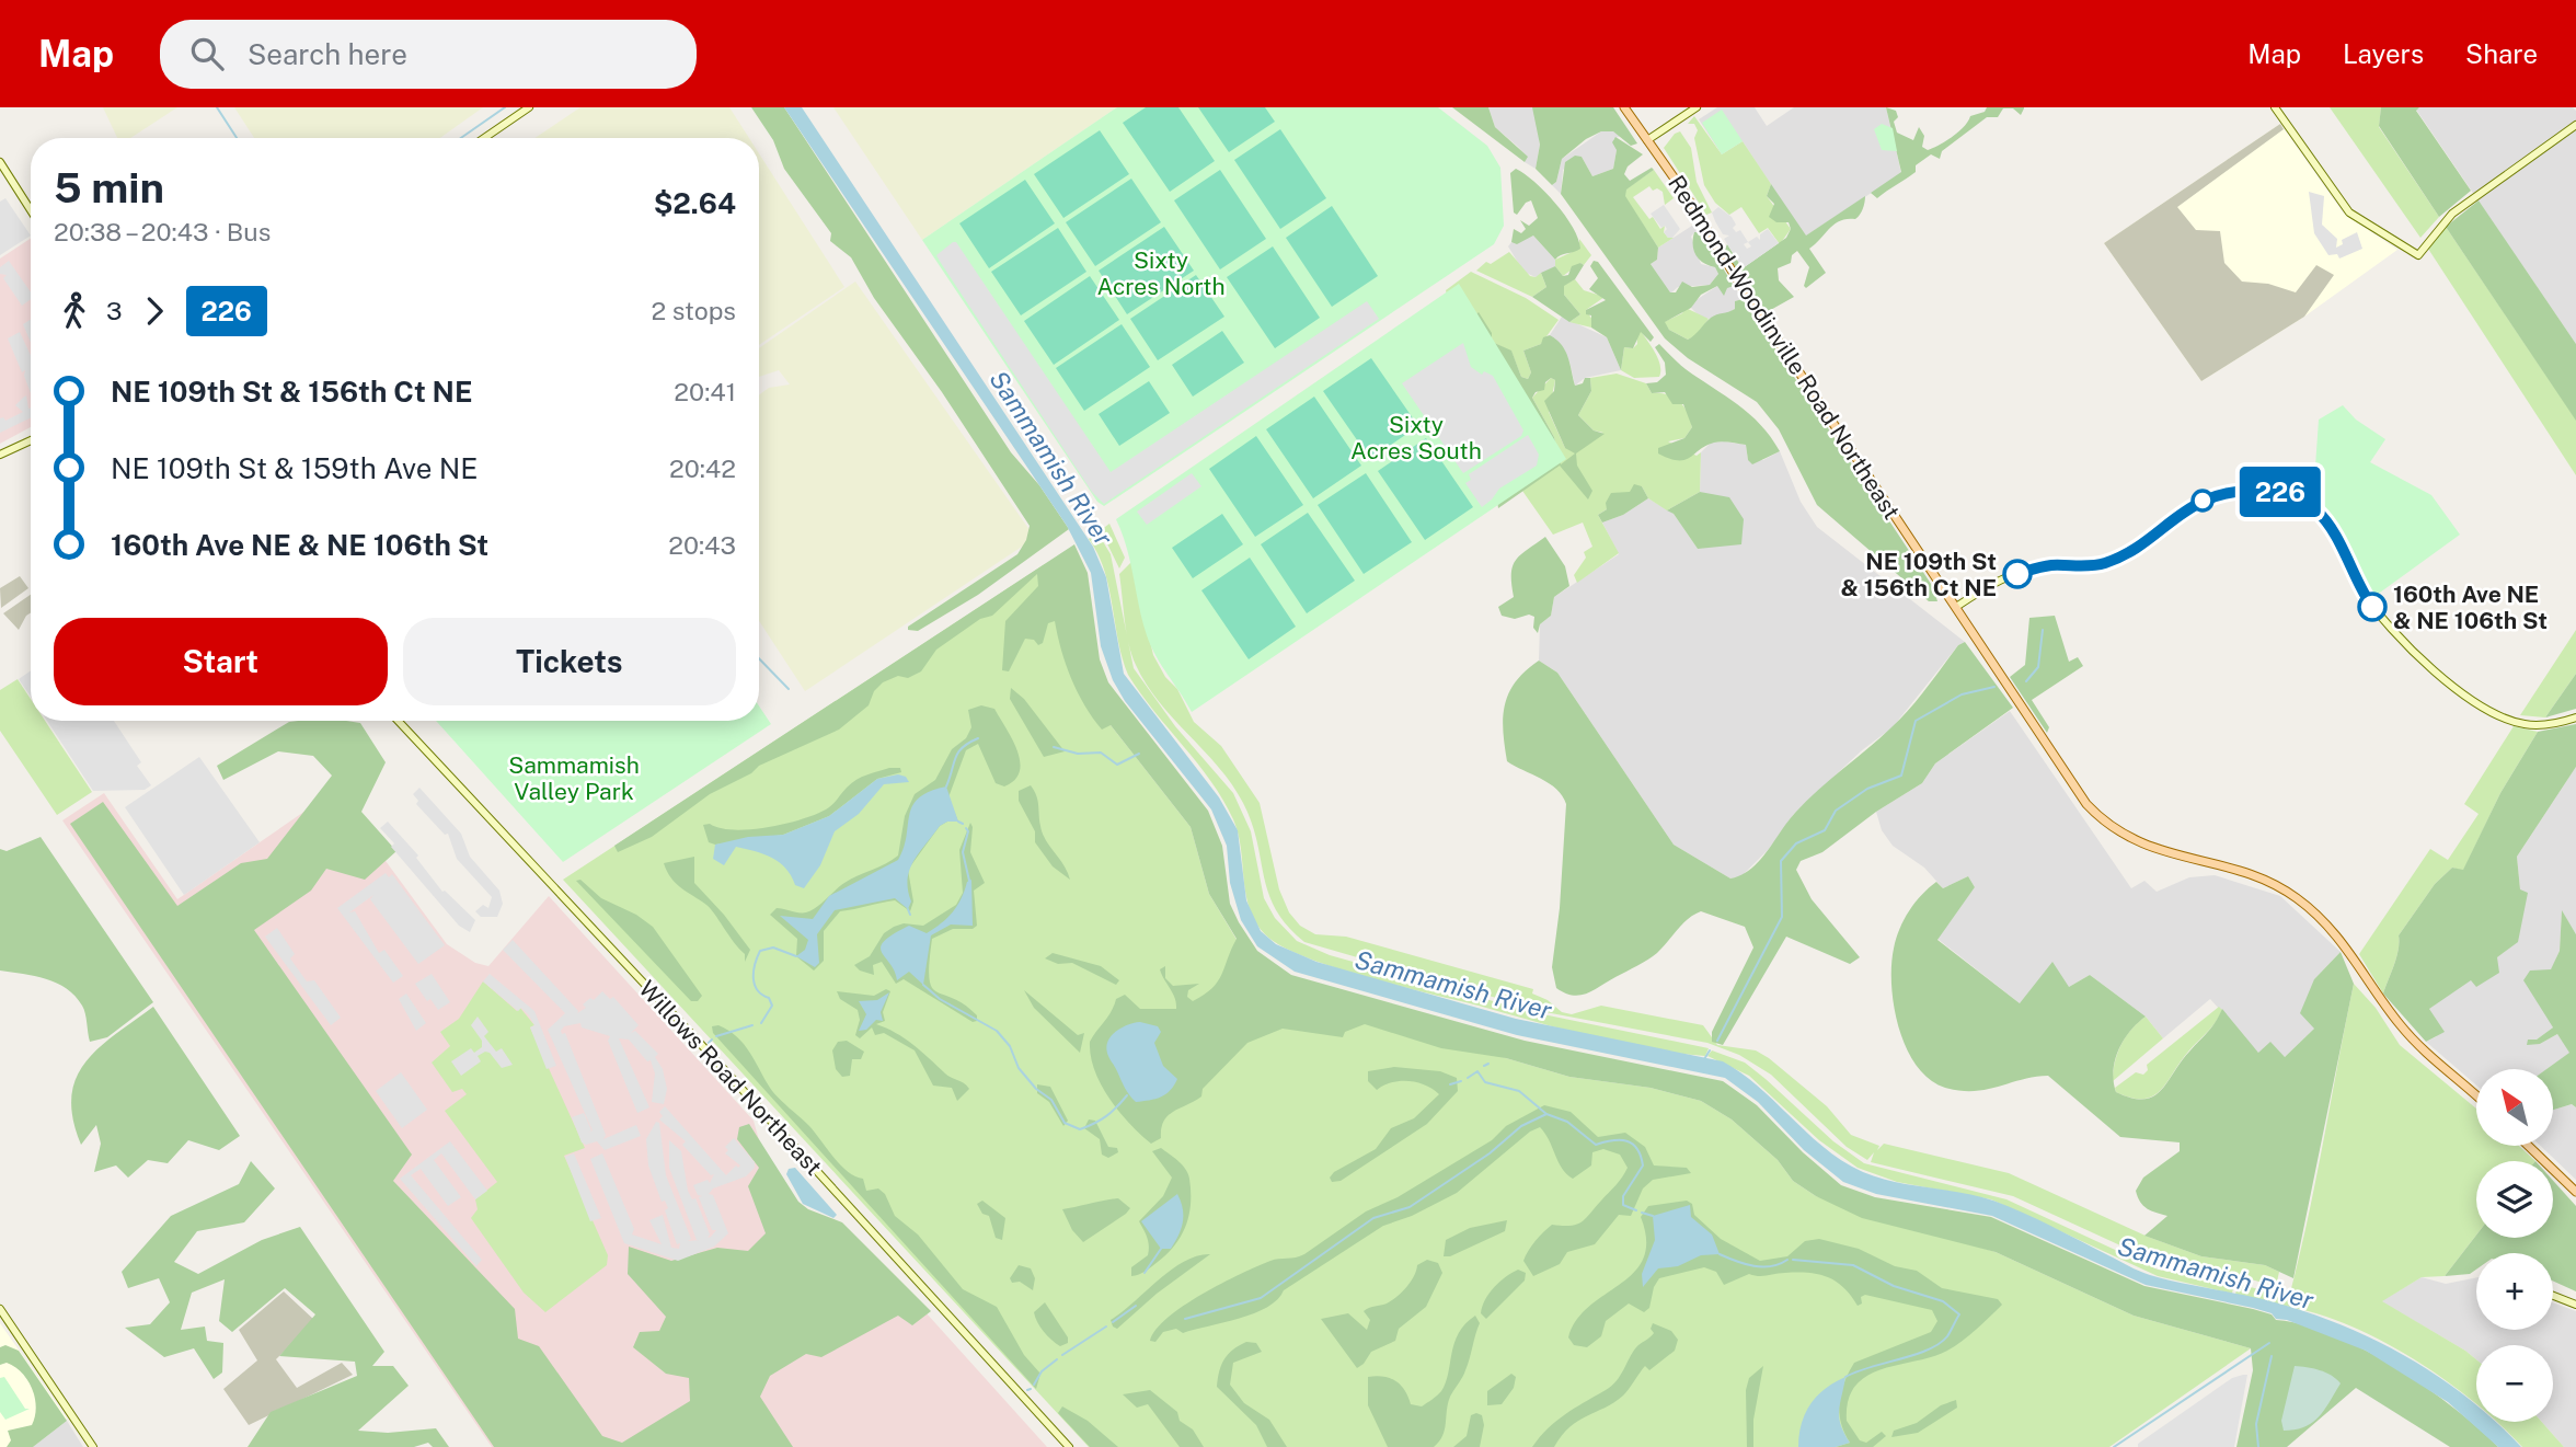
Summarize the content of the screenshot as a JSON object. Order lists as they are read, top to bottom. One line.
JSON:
{"streets":{"main road":["Redmond-Woodinville Road Northeast"],"street":["Willows Road Northeast"]},"water":["Sammamish River"],"parks":["Sixty Acres North","Sixty Acres South","Sammamish Valley Park"],"places":["NE 109th St & 156th Ct NE","160th Ave NE & NE 106th St"],"lines":["bus line 226"],"north":"top left","page":{"header":"Map","search":"Search here","nav":["Map","Layers","Share"],"on_map":"226","heading":["5 min","20:38 – 20:43 · Bus","$2.64"],"legs":["3","226","2 stops"],"list":[{"name":"NE 109th St & 156th Ct NE","value":"20:41"},{"name":"NE 109th St & 159th Ave NE","value":"20:42"},{"name":"160th Ave NE & NE 106th St","value":"20:43"}],"buttons":["Start","Tickets"],"map_buttons":["+","−"]}}
